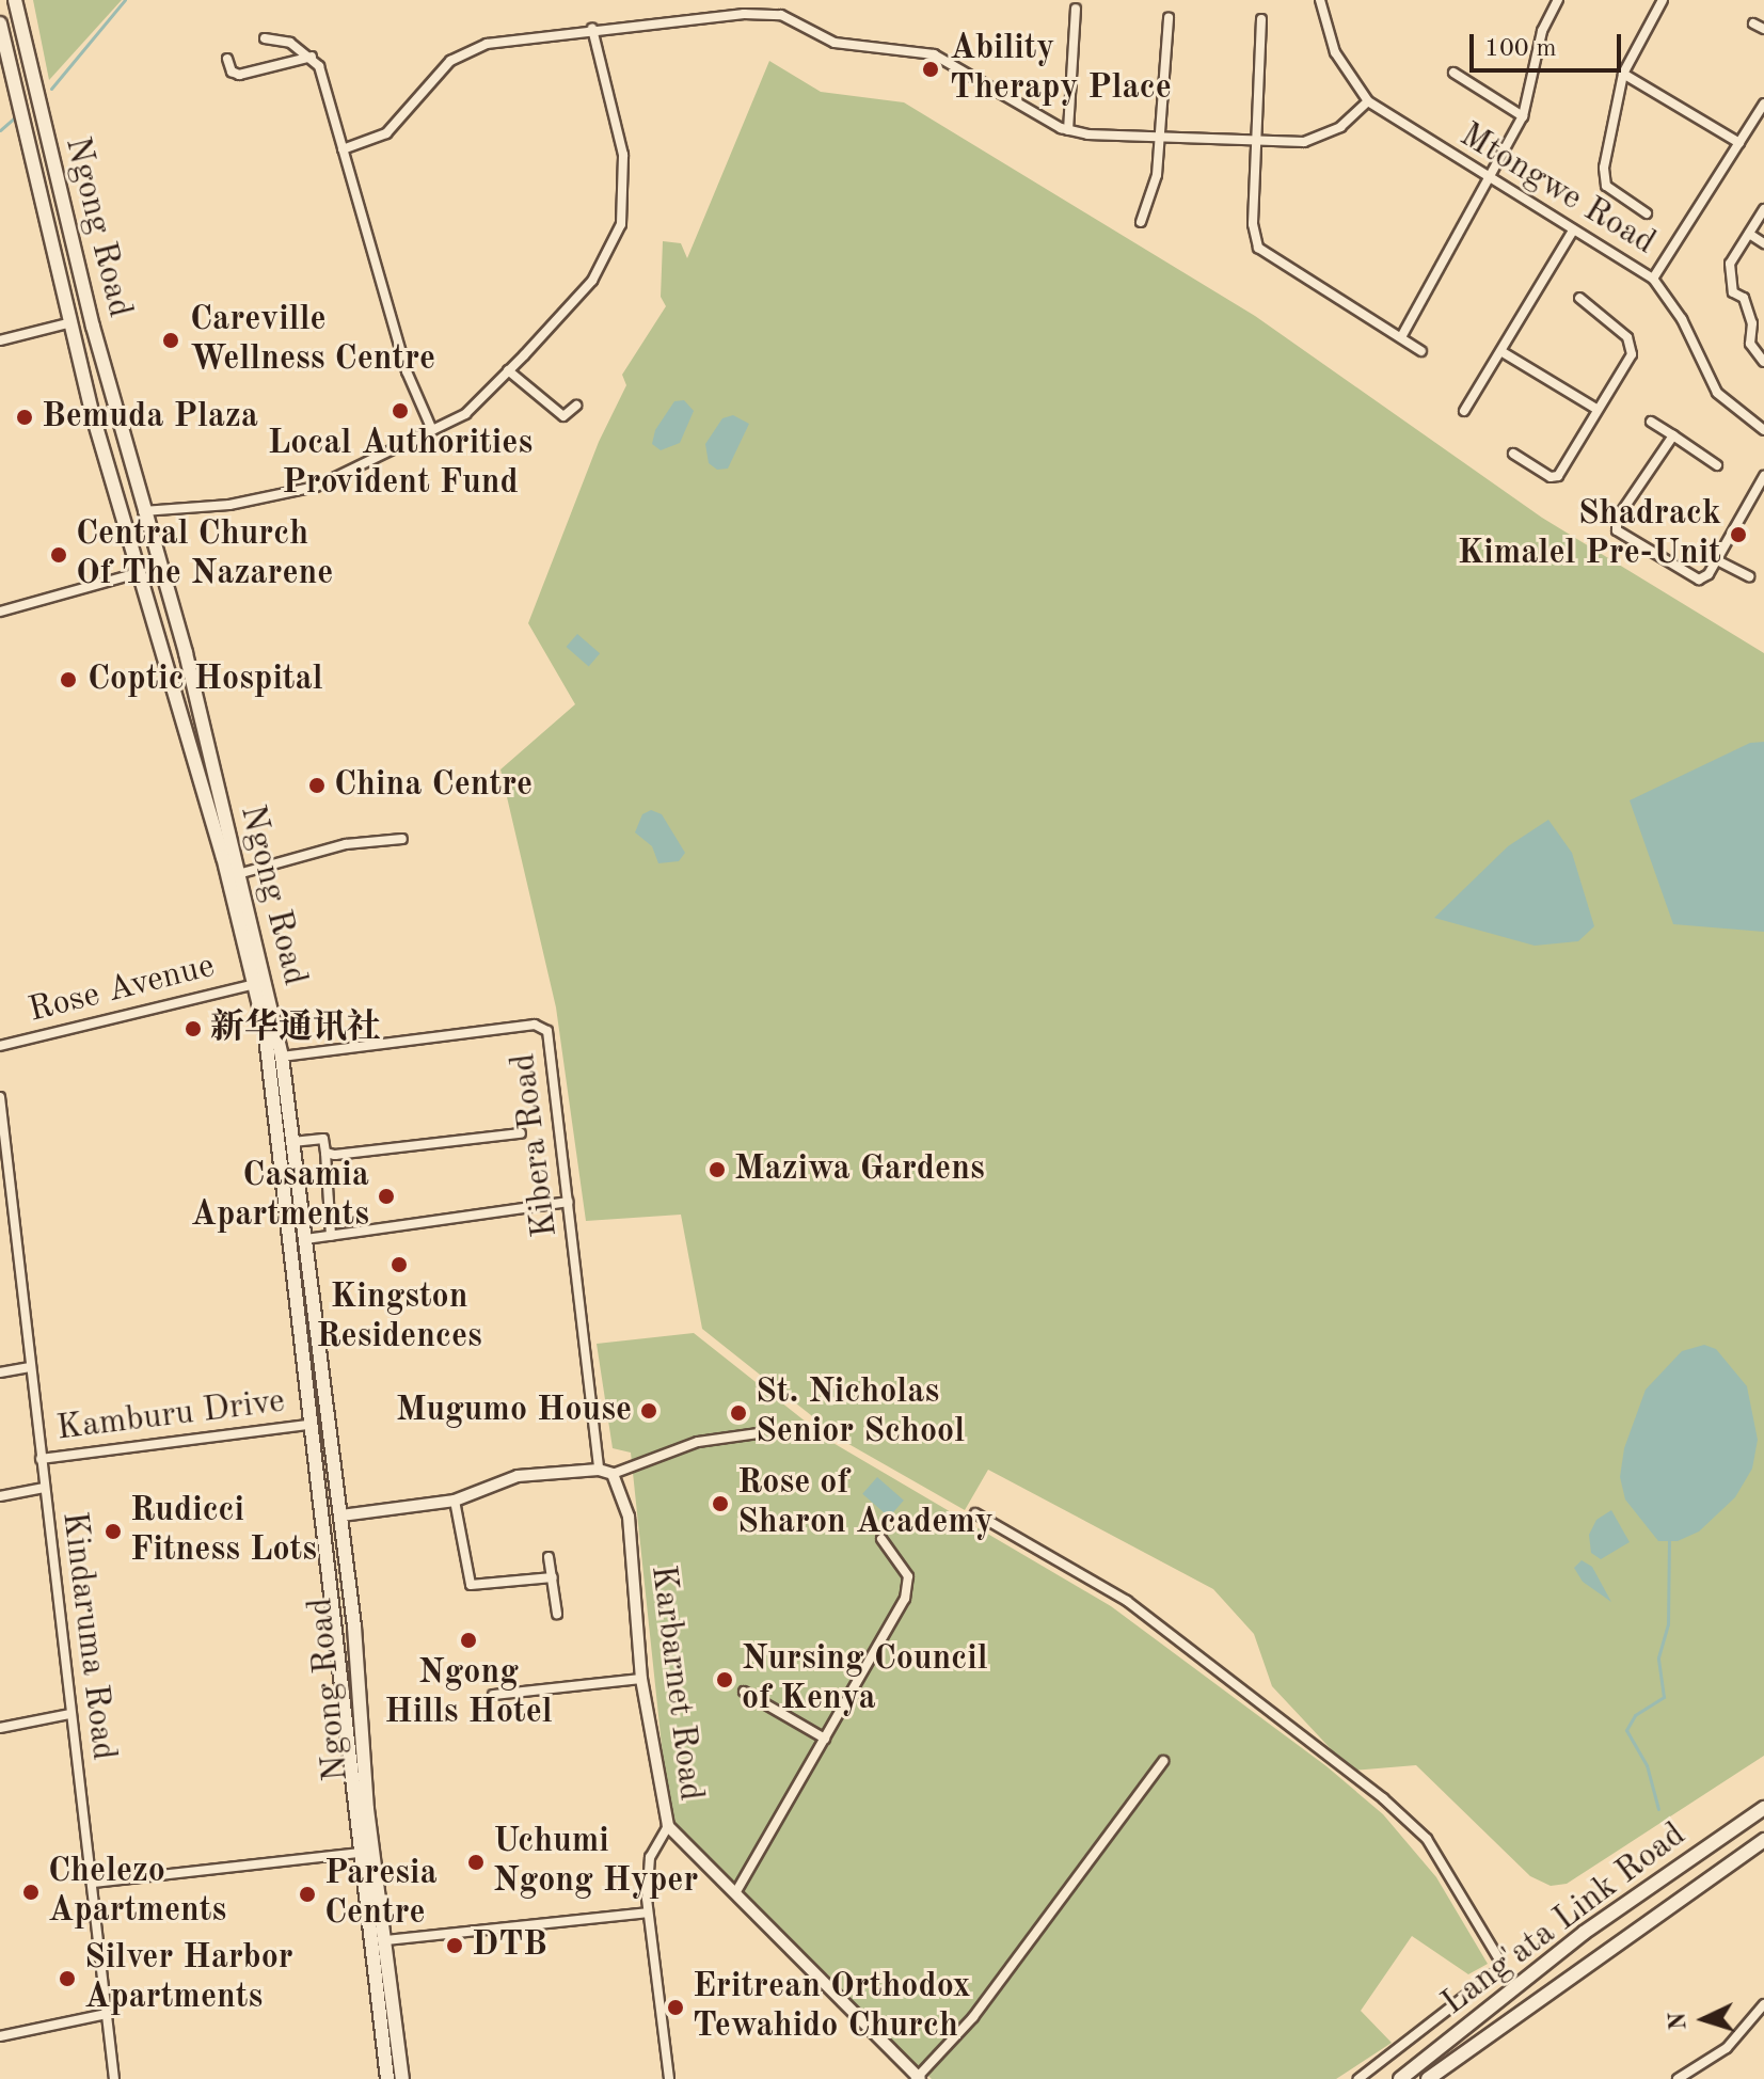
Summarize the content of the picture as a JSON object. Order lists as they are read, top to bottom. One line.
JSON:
{"streets":{"main road":["Ngong Road","Lang'ata Link Road"],"street":["Mtongwe Road","Rose Avenue","Kibera Road","Kamburu Drive","Kindaruma Road","Karbarnet Road"]},"crossings":[["Ngong Road","Rose Avenue"],["Ngong Road","Kibera Road"],["Ngong Road","Kamburu Drive"],["Kamburu Drive","Kindaruma Road"]],"places":["Ability Therapy Place","Careville Wellness Centre","Local Authorities Provident Fund","Bemuda Plaza","Shadrack Kimalel Pre-Unit","Central Church Of The Nazarene","Coptic Hospital","China Centre","新华通讯社","Maziwa Gardens","Casamia Apartments","Kingston Residences","Mugumo House","St. Nicholas Senior School","Rose of Sharon Academy","Rudicci Fitness Lots","Ngong Hills Hotel","Nursing Council of Kenya","Uchumi Ngong Hyper","Chelezo Apartments","Paresia Centre","DTB","Silver Harbor Apartments","Eritrean Orthodox Tewahido Church"],"scale_bar":"100 m","north":"left"}
